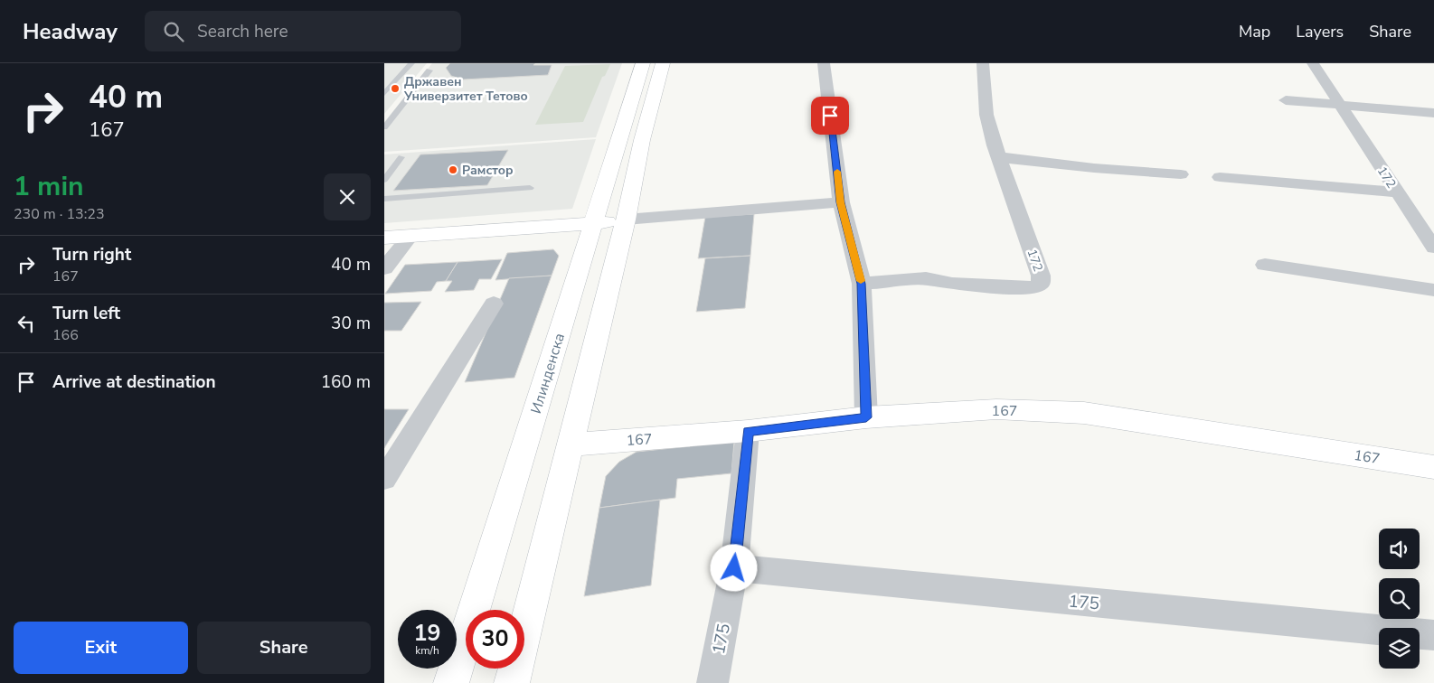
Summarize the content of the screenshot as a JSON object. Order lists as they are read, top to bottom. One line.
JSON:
{"streets":{"street":["172","Илинденска","167","175"]},"crossings":[["167","175"]],"places":["Државен Универзитет Тетово","Рамстор"],"page":{"header":"Headway","search":"Search here","nav":["Map","Layers","Share"],"turn":["40 m","167"],"heading":["1 min","230 m · 13:23"],"list":[{"name":"Turn right","note":"167","value":"40 m"},{"name":"Turn left","note":"166","value":"30 m"},{"name":"Arrive at destination","value":"160 m"}],"speed":"19 km/h","limit":"30","buttons":["Exit","Share"]}}
